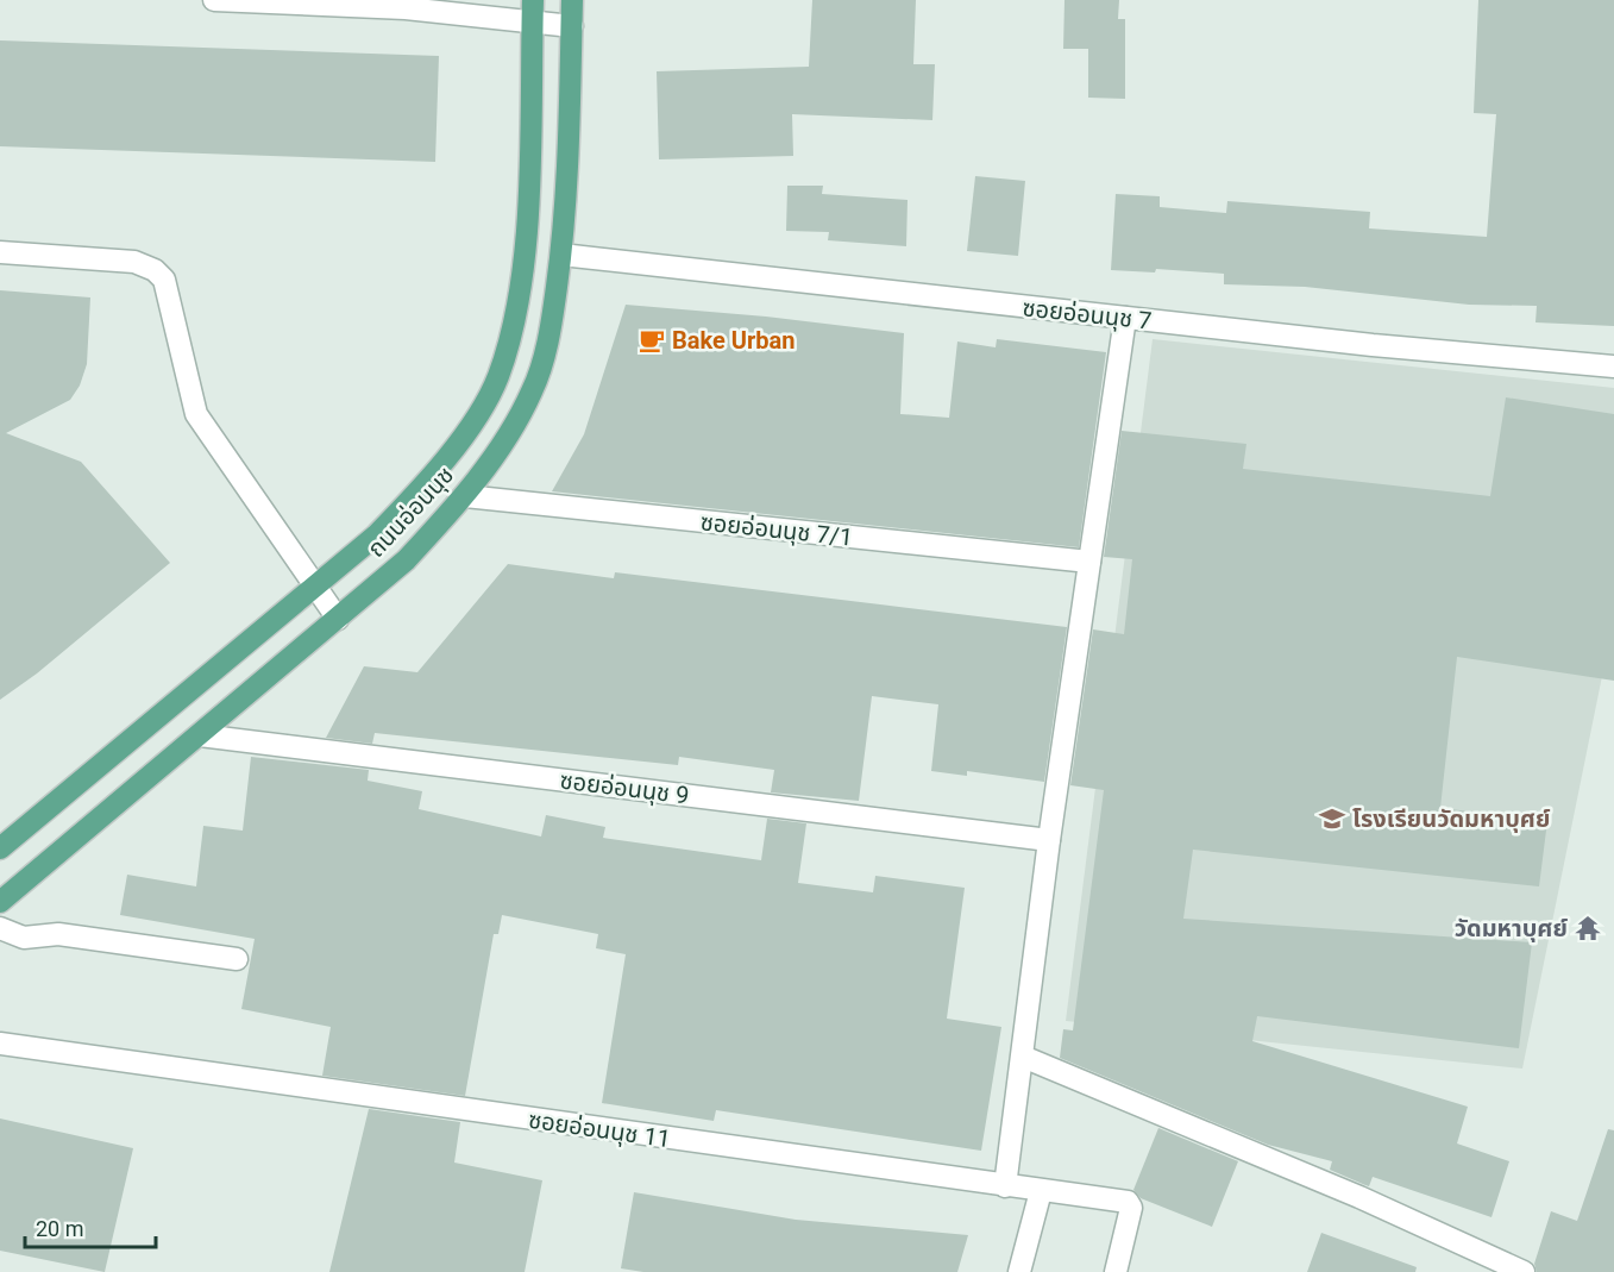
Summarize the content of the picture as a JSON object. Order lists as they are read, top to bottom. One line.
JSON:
{"streets":{"main road":["ถนนอ่อนนุช"],"street":["ซอยอ่อนนุช 7","ซอยอ่อนนุช 7/1","ซอยอ่อนนุช 9","ซอยอ่อนนุช 11"]},"crossings":[["ซอยอ่อนนุช 7","ถนนอ่อนนุช"],["ถนนอ่อนนุช","ซอยอ่อนนุช 7/1"],["ถนนอ่อนนุช","ซอยอ่อนนุช 9"]],"places":{"cafe":["Bake Urban"],"school or university":["โรงเรียนวัดมหาบุศย์"],"temple":["วัดมหาบุศย์"]},"scale_bar":"20 m"}
